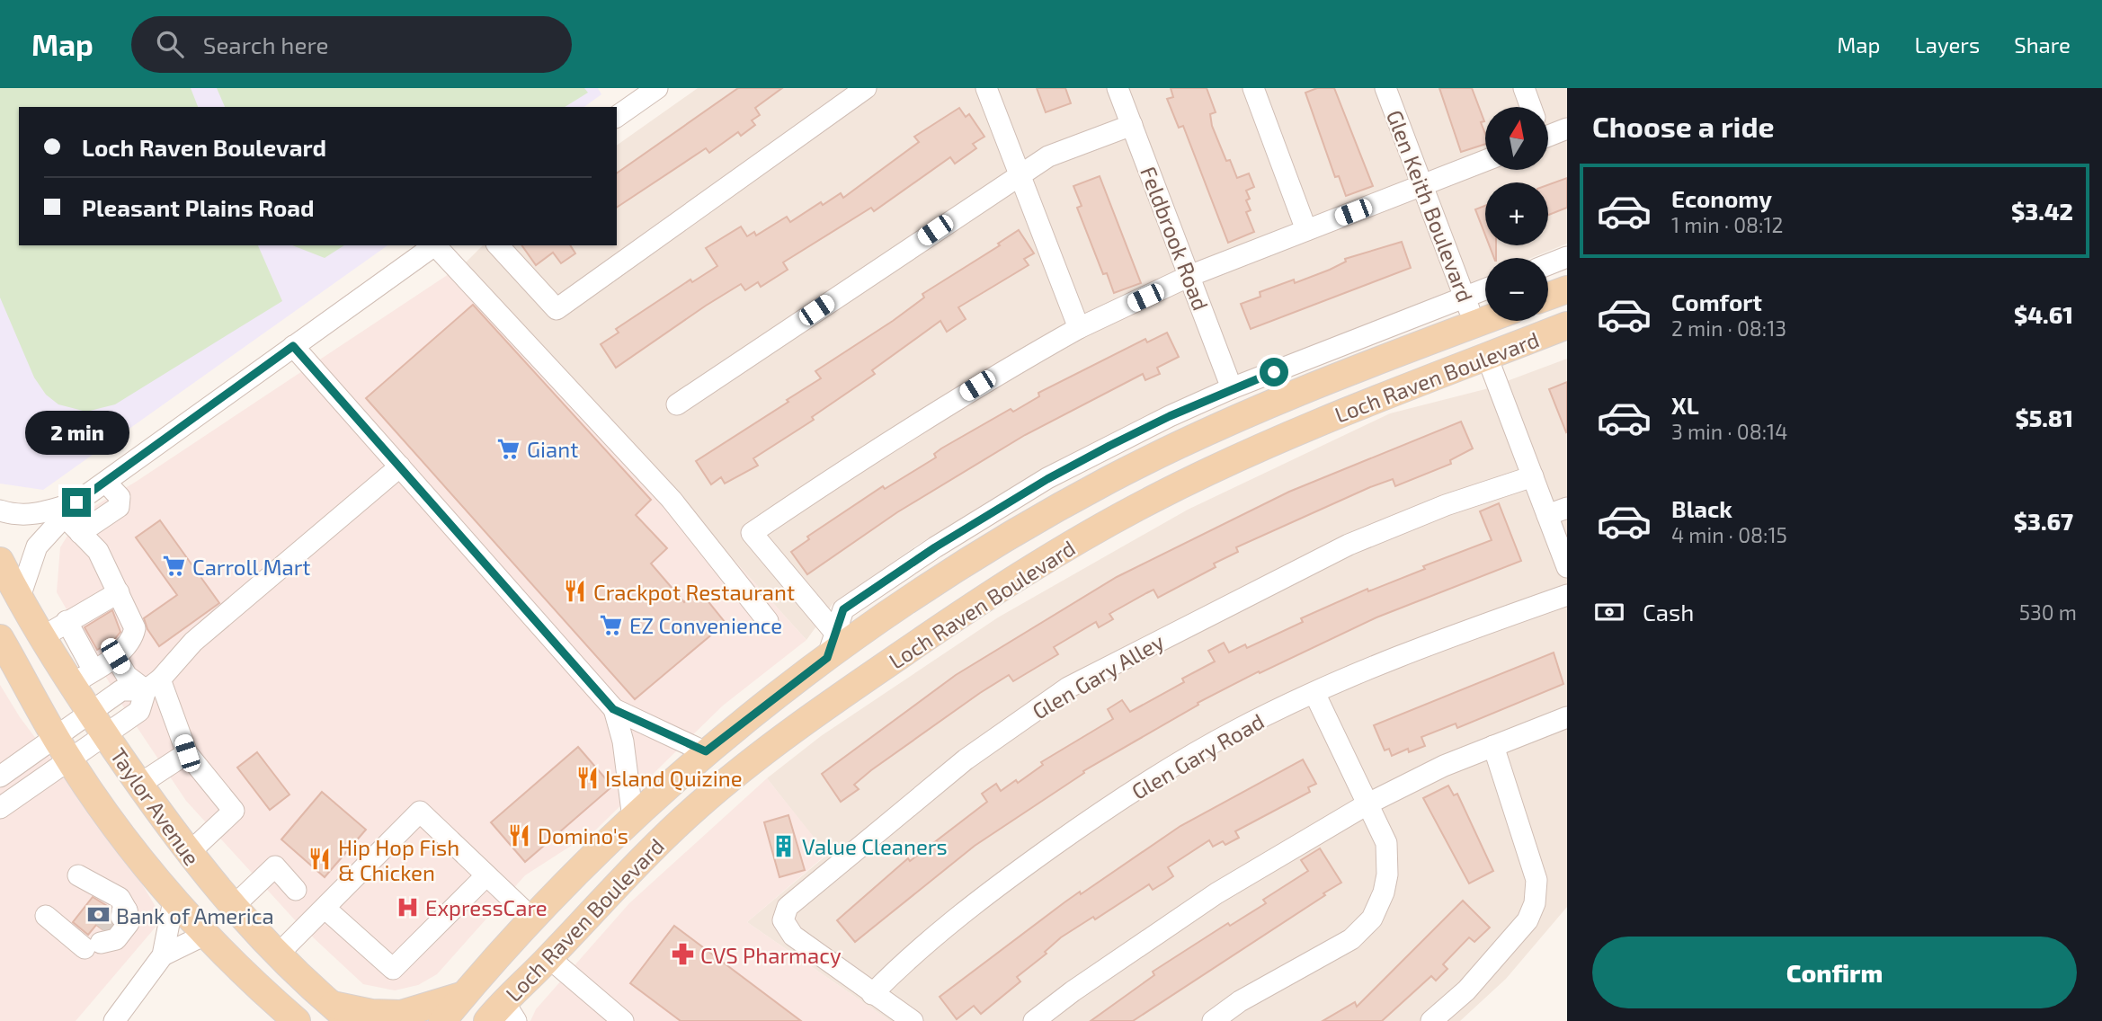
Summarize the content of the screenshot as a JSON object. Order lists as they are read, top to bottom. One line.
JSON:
{"streets":{"main road":["Loch Raven Boulevard","Taylor Avenue"],"street":["Glen Keith Boulevard","Feldbrook Road","Glen Gary Alley","Glen Gary Road"]},"crossings":[["Glen Keith Boulevard","Loch Raven Boulevard"],["Feldbrook Road","Loch Raven Boulevard"],["Glen Gary Alley","Glen Gary Road"]],"places":{"supermarket":["Giant","Carroll Mart","EZ Convenience"],"restaurant":["Crackpot Restaurant","Island Quizine","Domino's","Hip Hop Fish & Chicken"],"building":["Value Cleaners"],"hospital":["ExpressCare"],"bank":["Bank of America"],"pharmacy":["CVS Pharmacy"]},"north":"top","page":{"header":"Map","search":"Search here","nav":["Map","Layers","Share"],"heading":"Choose a ride","map_buttons":["+","−"],"banner":["Loch Raven Boulevard","Pleasant Plains Road"],"list":[{"name":"Economy","note":"1 min · 08:12","value":"$3.42"},{"name":"Comfort","note":"2 min · 08:13","value":"$4.61"},{"name":"XL","note":"3 min · 08:14","value":"$5.81"},{"name":"Black","note":"4 min · 08:15","value":"$3.67"}],"bubble":"2 min","pay":["Cash","530 m"],"buttons":"Confirm"}}
